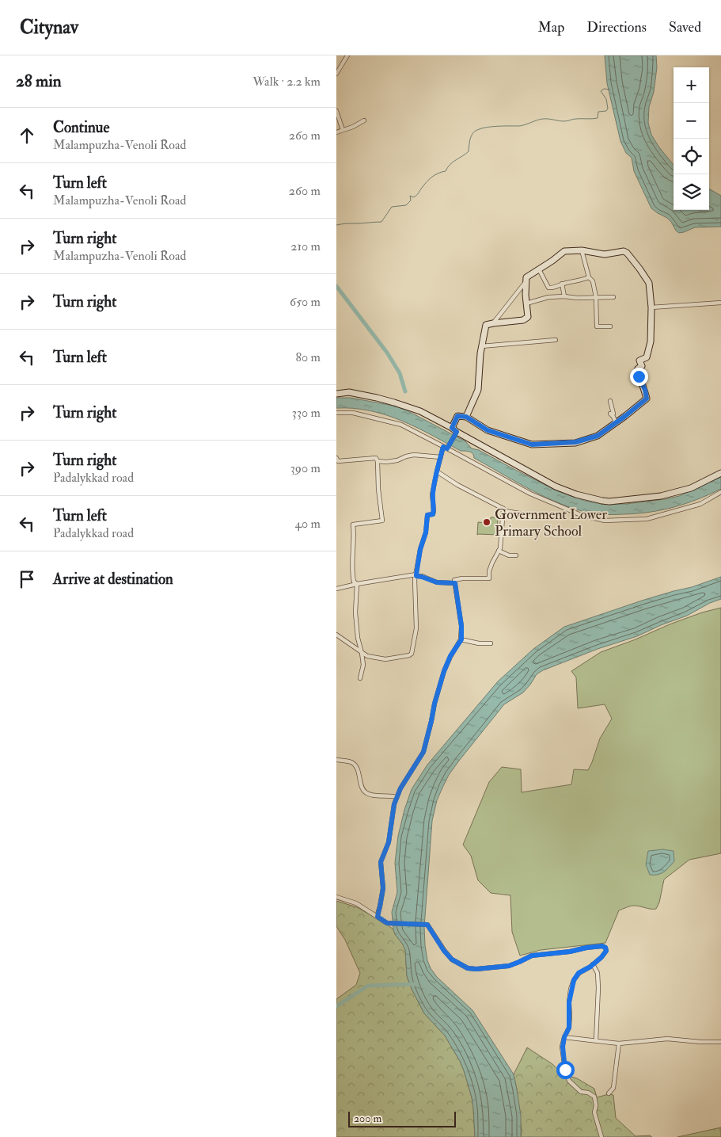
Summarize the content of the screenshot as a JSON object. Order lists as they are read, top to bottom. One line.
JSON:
{"places":["Government Lower Primary School"],"scale_bar":"200 m","page":{"header":"Citynav","nav":["Map","Directions","Saved"],"heading":["28 min","Walk · 2.2 km"],"map_buttons":["+","−"],"list":[["Continue","Malampuzha-Venoli Road","260 m"],["Turn left","Malampuzha-Venoli Road","260 m"],["Turn right","Malampuzha-Venoli Road","210 m"],["Turn right","650 m"],["Turn left","80 m"],["Turn right","330 m"],["Turn right","Padalykkad road","390 m"],["Turn left","Padalykkad road","40 m"],"Arrive at destination"],"scale":"200 m"}}
